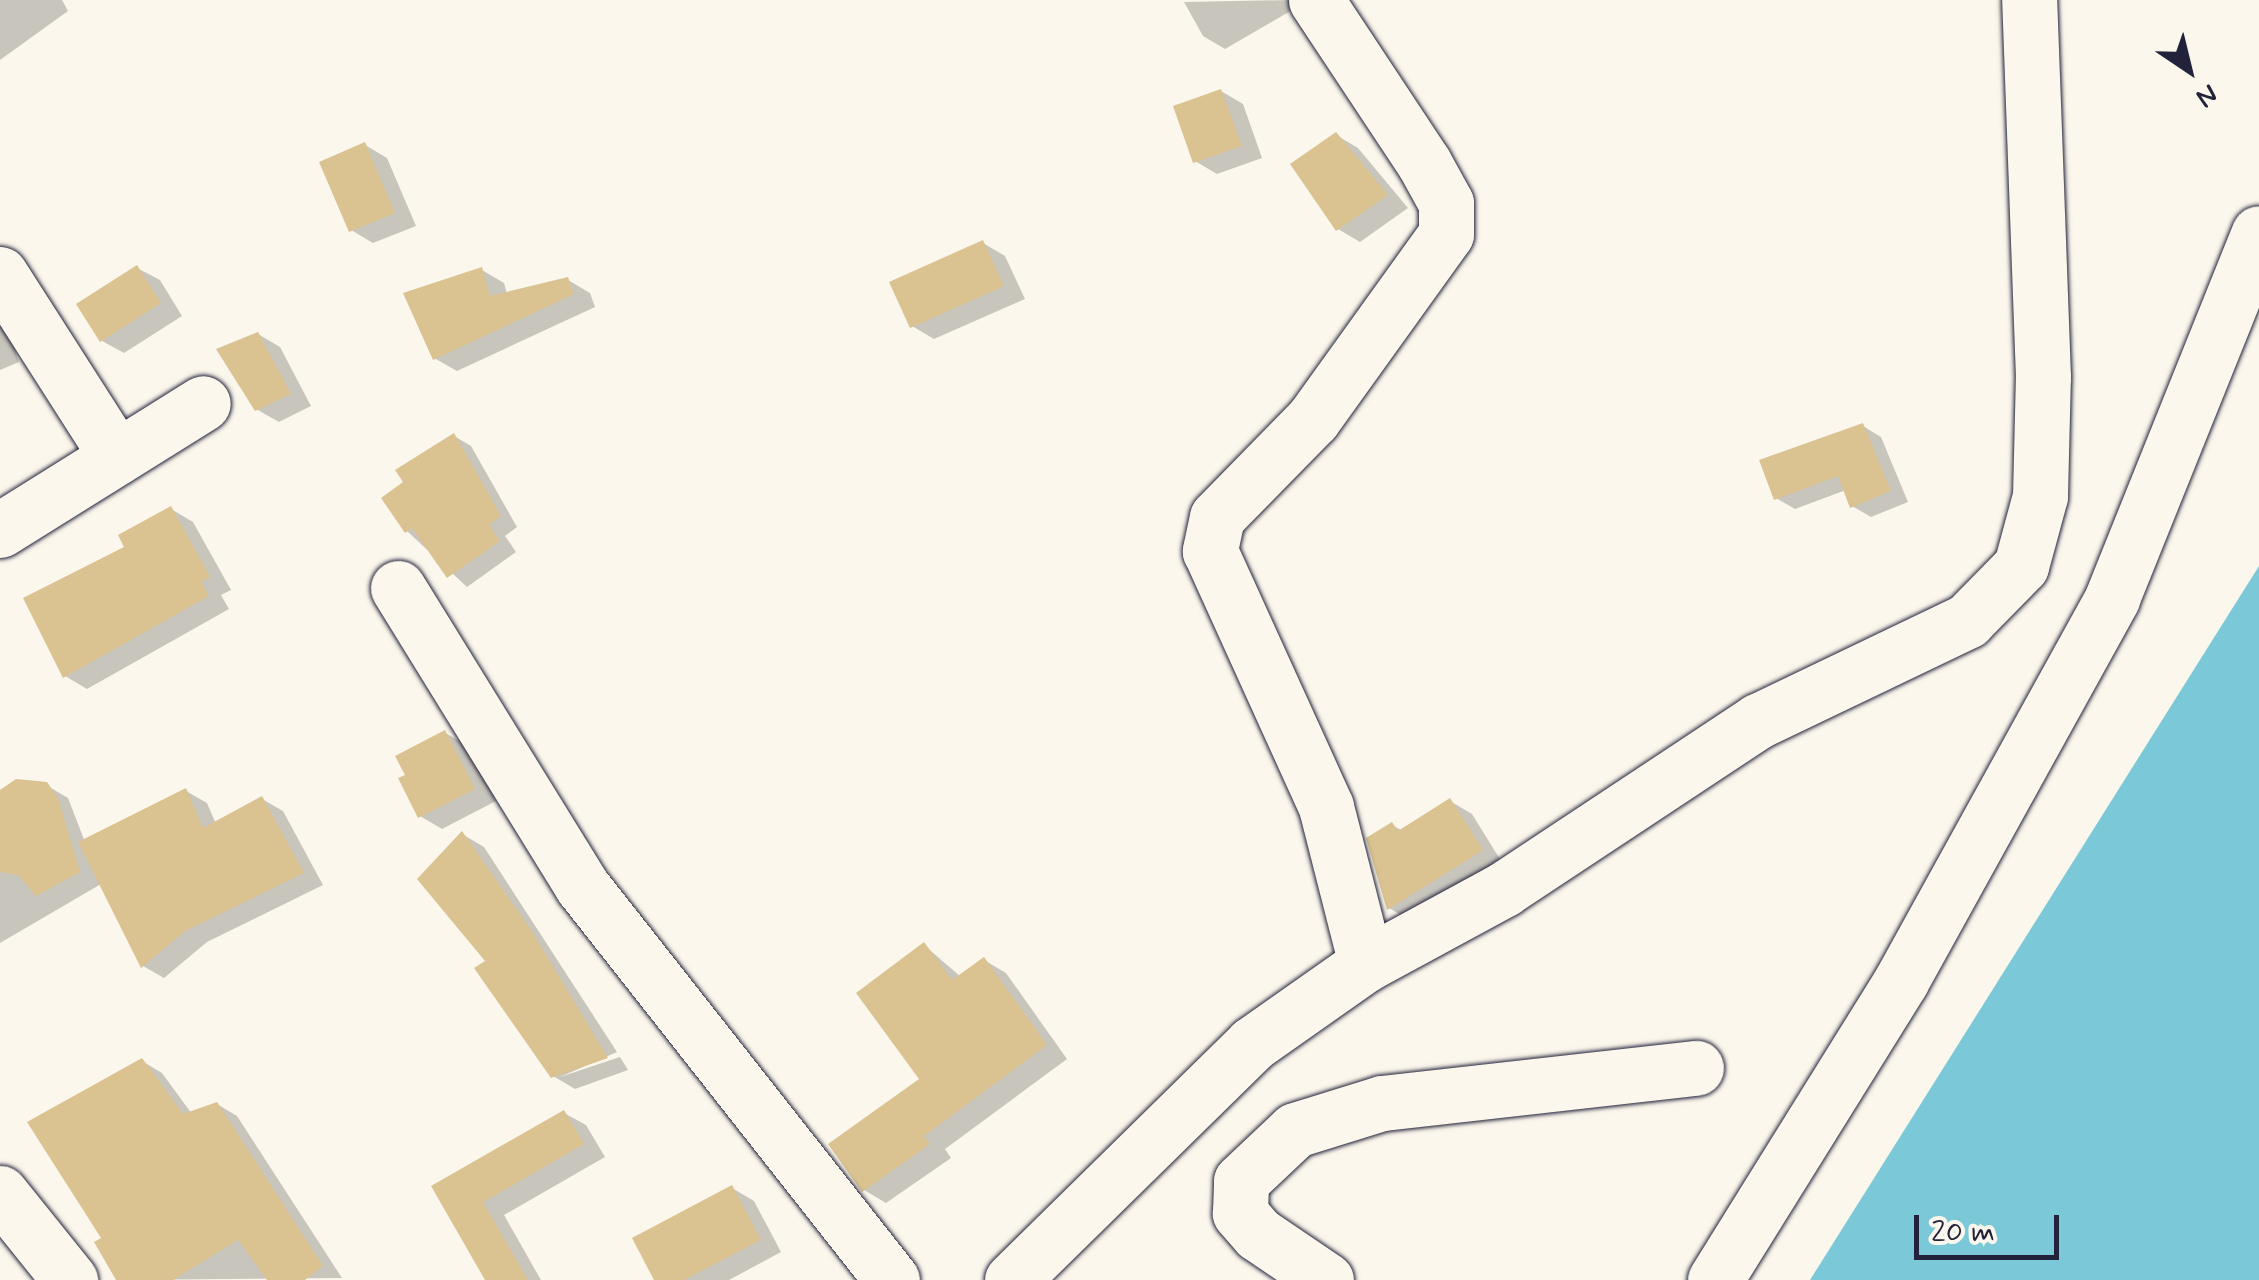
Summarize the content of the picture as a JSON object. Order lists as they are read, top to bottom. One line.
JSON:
{"scale_bar":"20 m","north":"bottom right"}
